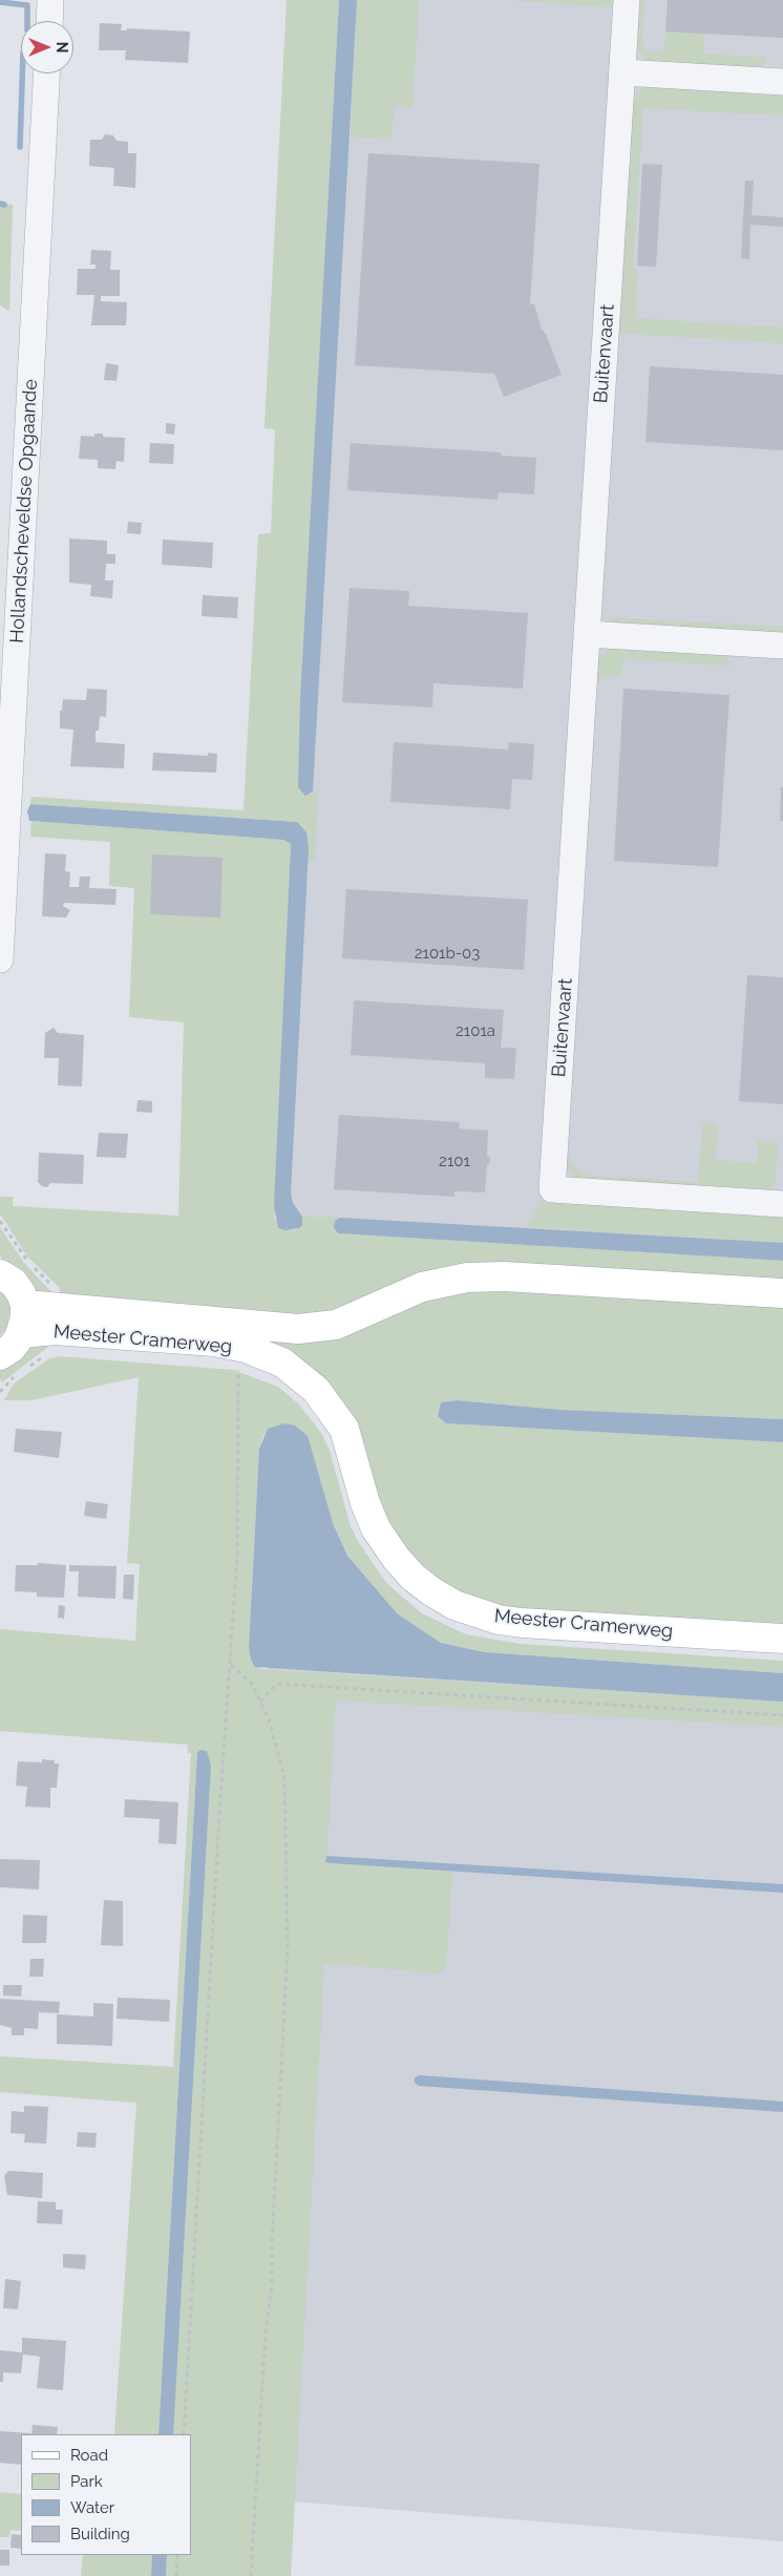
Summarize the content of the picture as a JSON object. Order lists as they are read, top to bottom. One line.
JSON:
{"streets":{"main road":["Meester Cramerweg"],"street":["Buitenvaart","Hollandscheveldse Opgaande"]},"house_numbers":["2101b-03","2101a","2101"],"legend":["Road","Park","Water","Building"],"north":"right"}
